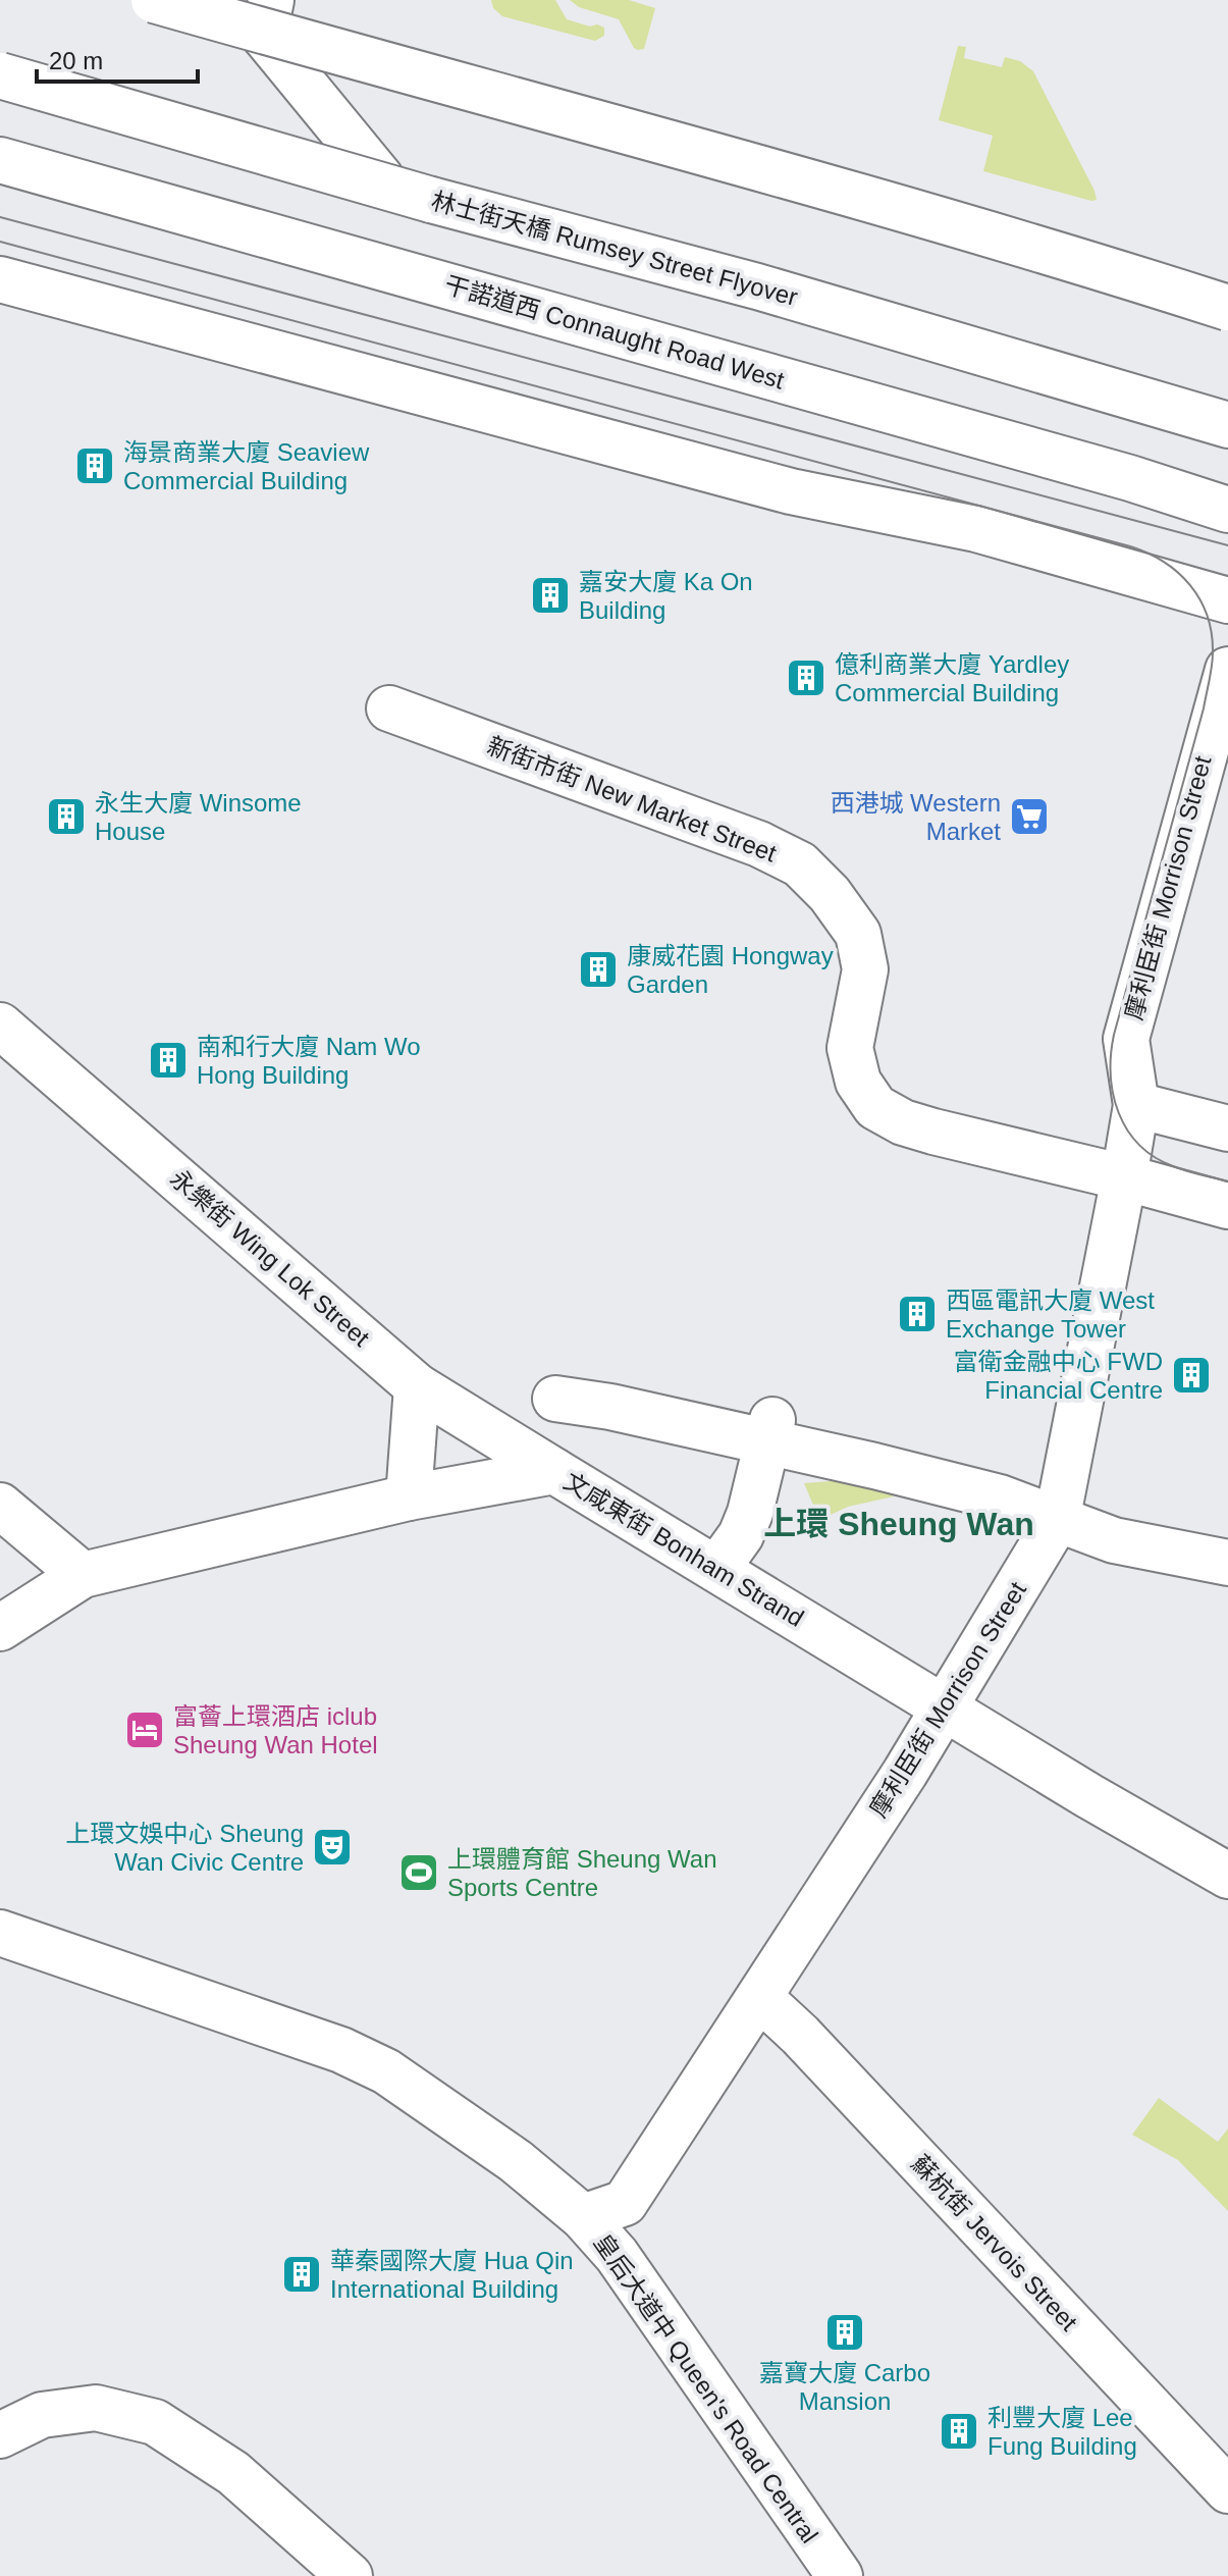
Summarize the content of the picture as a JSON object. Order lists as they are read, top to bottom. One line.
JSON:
{"streets":{"main road":["林士街天橋 Rumsey Street Flyover","干諾道西 Connaught Road West","新街市街 New Market Street","摩利臣街 Morrison Street","永樂街 Wing Lok Street","文咸東街 Bonham Strand","蘇杭街 Jervois Street","皇后大道中 Queen's Road Central"]},"crossings":[["新街市街 New Market Street","摩利臣街 Morrison Street"],["摩利臣街 Morrison Street","文咸東街 Bonham Strand"],["摩利臣街 Morrison Street","蘇杭街 Jervois Street"],["摩利臣街 Morrison Street","皇后大道中 Queen's Road Central"],["永樂街 Wing Lok Street","文咸東街 Bonham Strand"]],"districts":["上環 Sheung Wan"],"places":{"building":["海景商業大廈 Seaview Commercial Building","嘉安大廈 Ka On Building","億利商業大廈 Yardley Commercial Building","永生大廈 Winsome House","康威花園 Hongway Garden","南和行大廈 Nam Wo Hong Building","西區電訊大廈 West Exchange Tower","富衛金融中心 FWD Financial Centre","華秦國際大廈 Hua Qin International Building","嘉寶大廈 Carbo Mansion","利豐大廈 Lee Fung Building"],"supermarket":["西港城 Western Market"],"hotel":["富薈上環酒店 iclub Sheung Wan Hotel"],"theatre":["上環文娛中心 Sheung Wan Civic Centre"],"sports":["上環體育館 Sheung Wan Sports Centre"]},"scale_bar":"20 m"}
